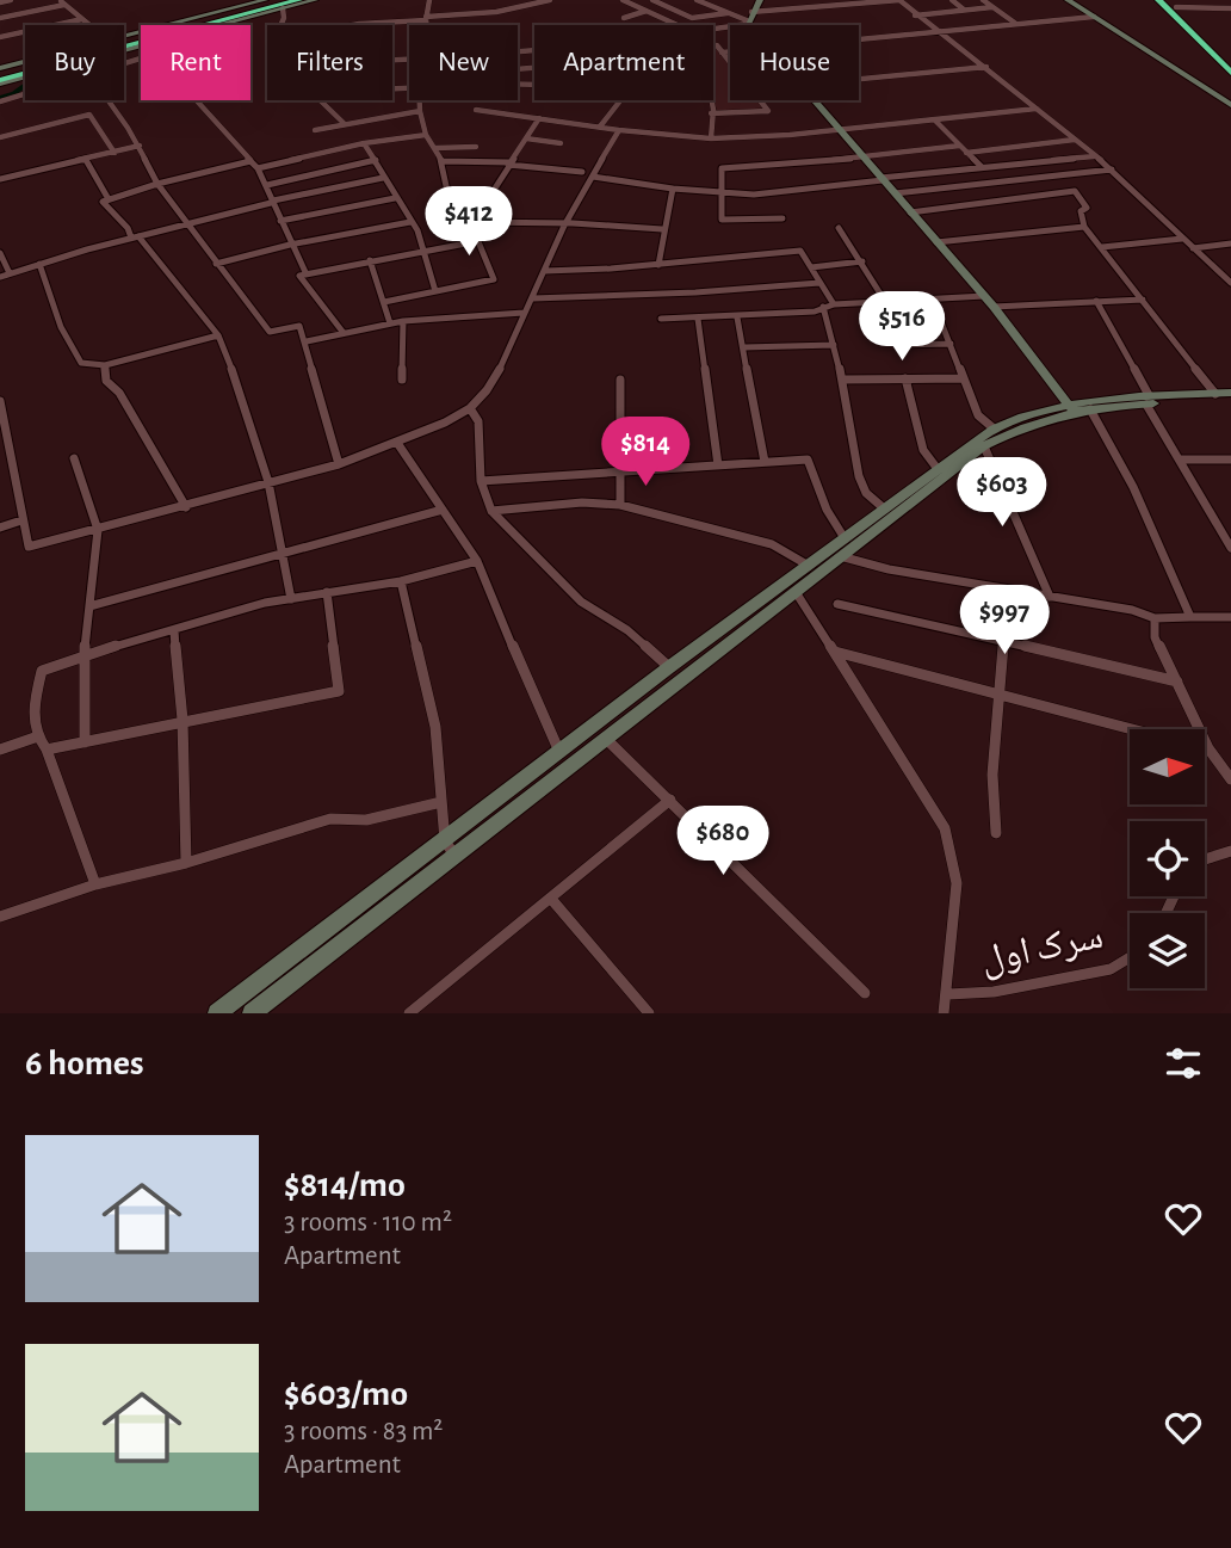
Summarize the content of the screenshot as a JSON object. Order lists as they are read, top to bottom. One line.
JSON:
{"streets":{"street":["سرک اول"]},"north":"right","page":{"chip":["Buy","Rent","Filters","New","Apartment","House"],"price":["$412","$516","$814","$603","$997","$680"],"heading":"6 homes","list":[{"name":"$814/mo","note":"3 rooms · 110 m² · Apartment"},{"name":"$603/mo","note":"3 rooms · 83 m² · Apartment"}]}}
